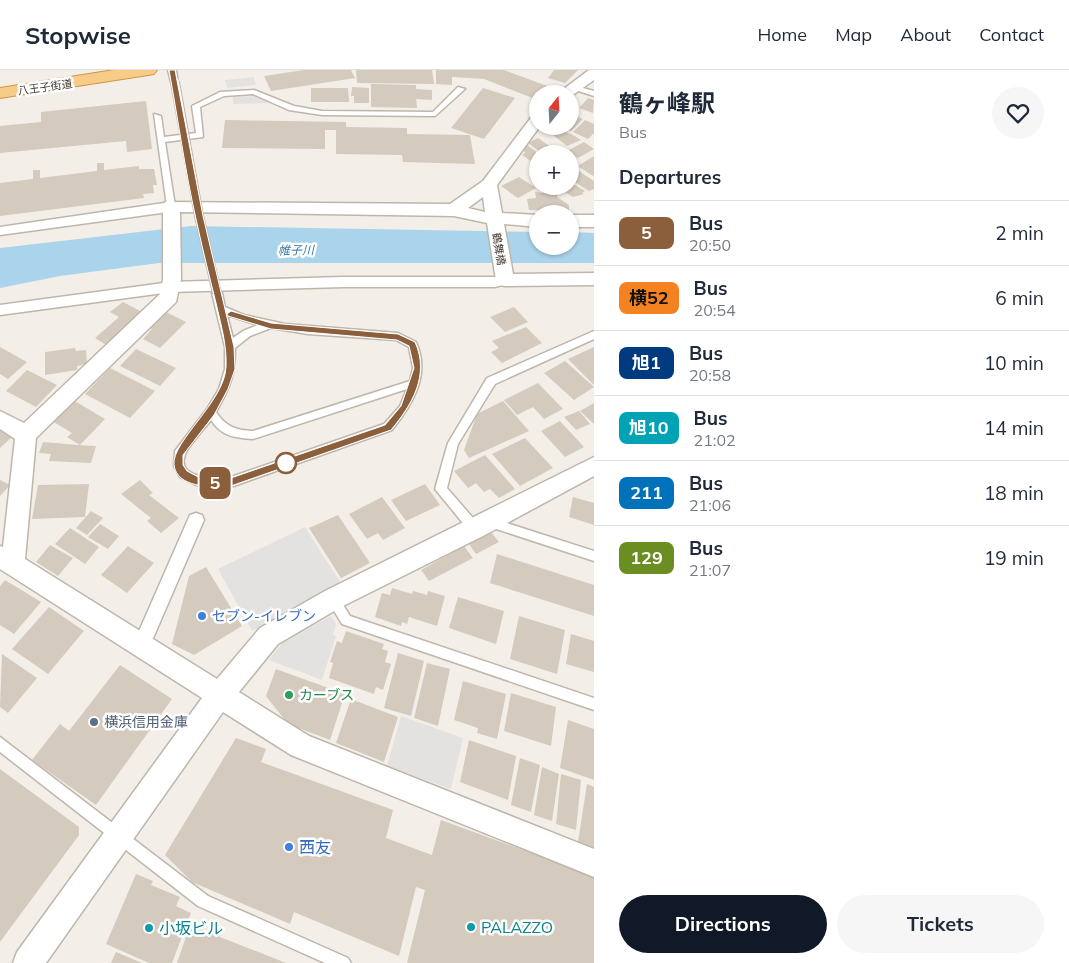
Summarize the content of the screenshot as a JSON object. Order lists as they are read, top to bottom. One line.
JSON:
{"streets":{"highway":["八王子街道"],"street":["鶴舞橋"]},"water":["帷子川"],"places":["セブン-イレブン","カーブス","横浜信用金庫","西友","PALAZZO","小坂ビル"],"lines":["bus line 5"],"north":"top","page":{"header":"Stopwise","nav":["Home","Map","About","Contact"],"on_map":"5","heading":[["鶴ヶ峰駅","Bus"],"Departures"],"map_buttons":["+","−"],"list":[{"mark":"5","name":"Bus","note":"20:50","value":"2 min"},{"mark":"横52","name":"Bus","note":"20:54","value":"6 min"},{"mark":"旭1","name":"Bus","note":"20:58","value":"10 min"},{"mark":"旭10","name":"Bus","note":"21:02","value":"14 min"},{"mark":"211","name":"Bus","note":"21:06","value":"18 min"},{"mark":"129","name":"Bus","note":"21:07","value":"19 min"}],"buttons":["Directions","Tickets"]}}
